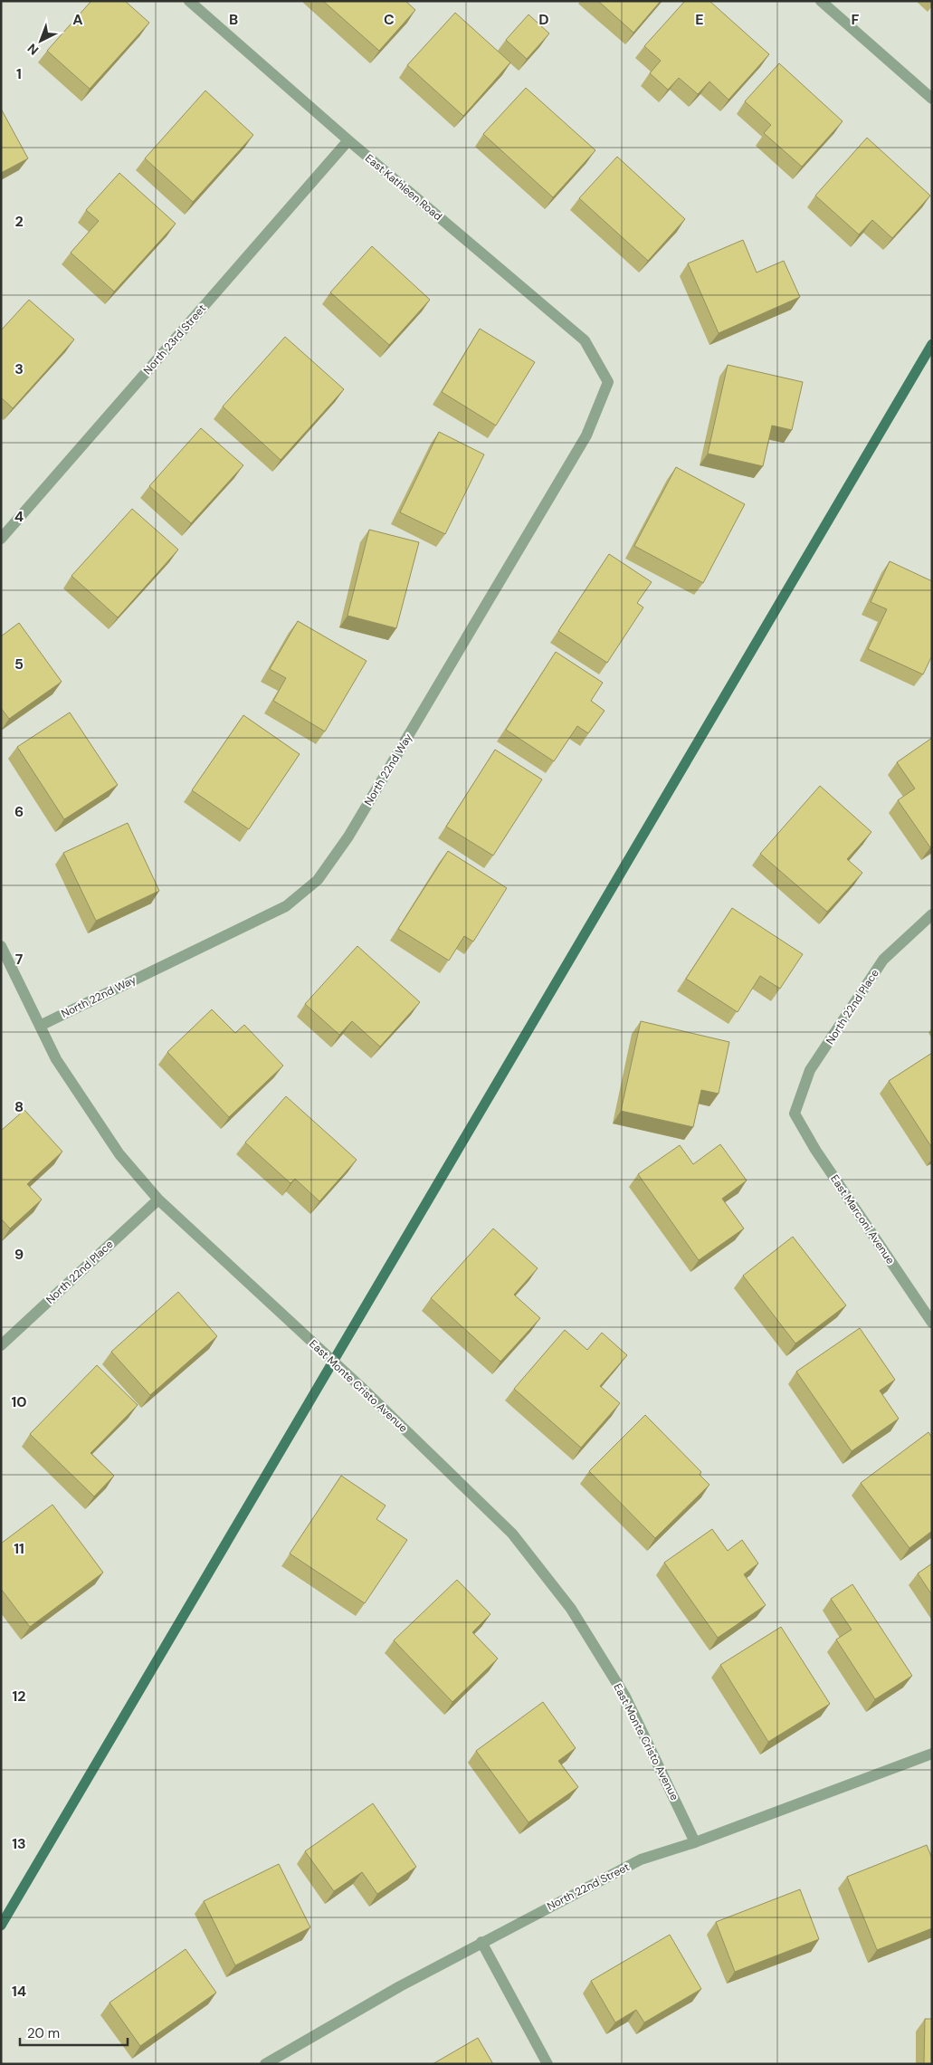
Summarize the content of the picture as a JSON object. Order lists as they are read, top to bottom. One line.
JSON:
{"streets":{"street":["East Kathleen Road","North 23rd Street","North 22nd Way","North 22nd Place","East Marconi Avenue","East Monte Cristo Avenue","North 22nd Street"]},"crossings":[["East Kathleen Road","North 23rd Street"],["East Kathleen Road","North 22nd Way"],["North 22nd Way","East Monte Cristo Avenue"],["North 22nd Place","East Marconi Avenue"],["North 22nd Place","East Monte Cristo Avenue"],["East Monte Cristo Avenue","North 22nd Street"]],"scale_bar":"20 m","north":"bottom left","grid":{"columns":["A","B","C","D","E","F"],"rows":["1","2","3","4","5","6","7","8","9","10","11","12","13","14"]}}
